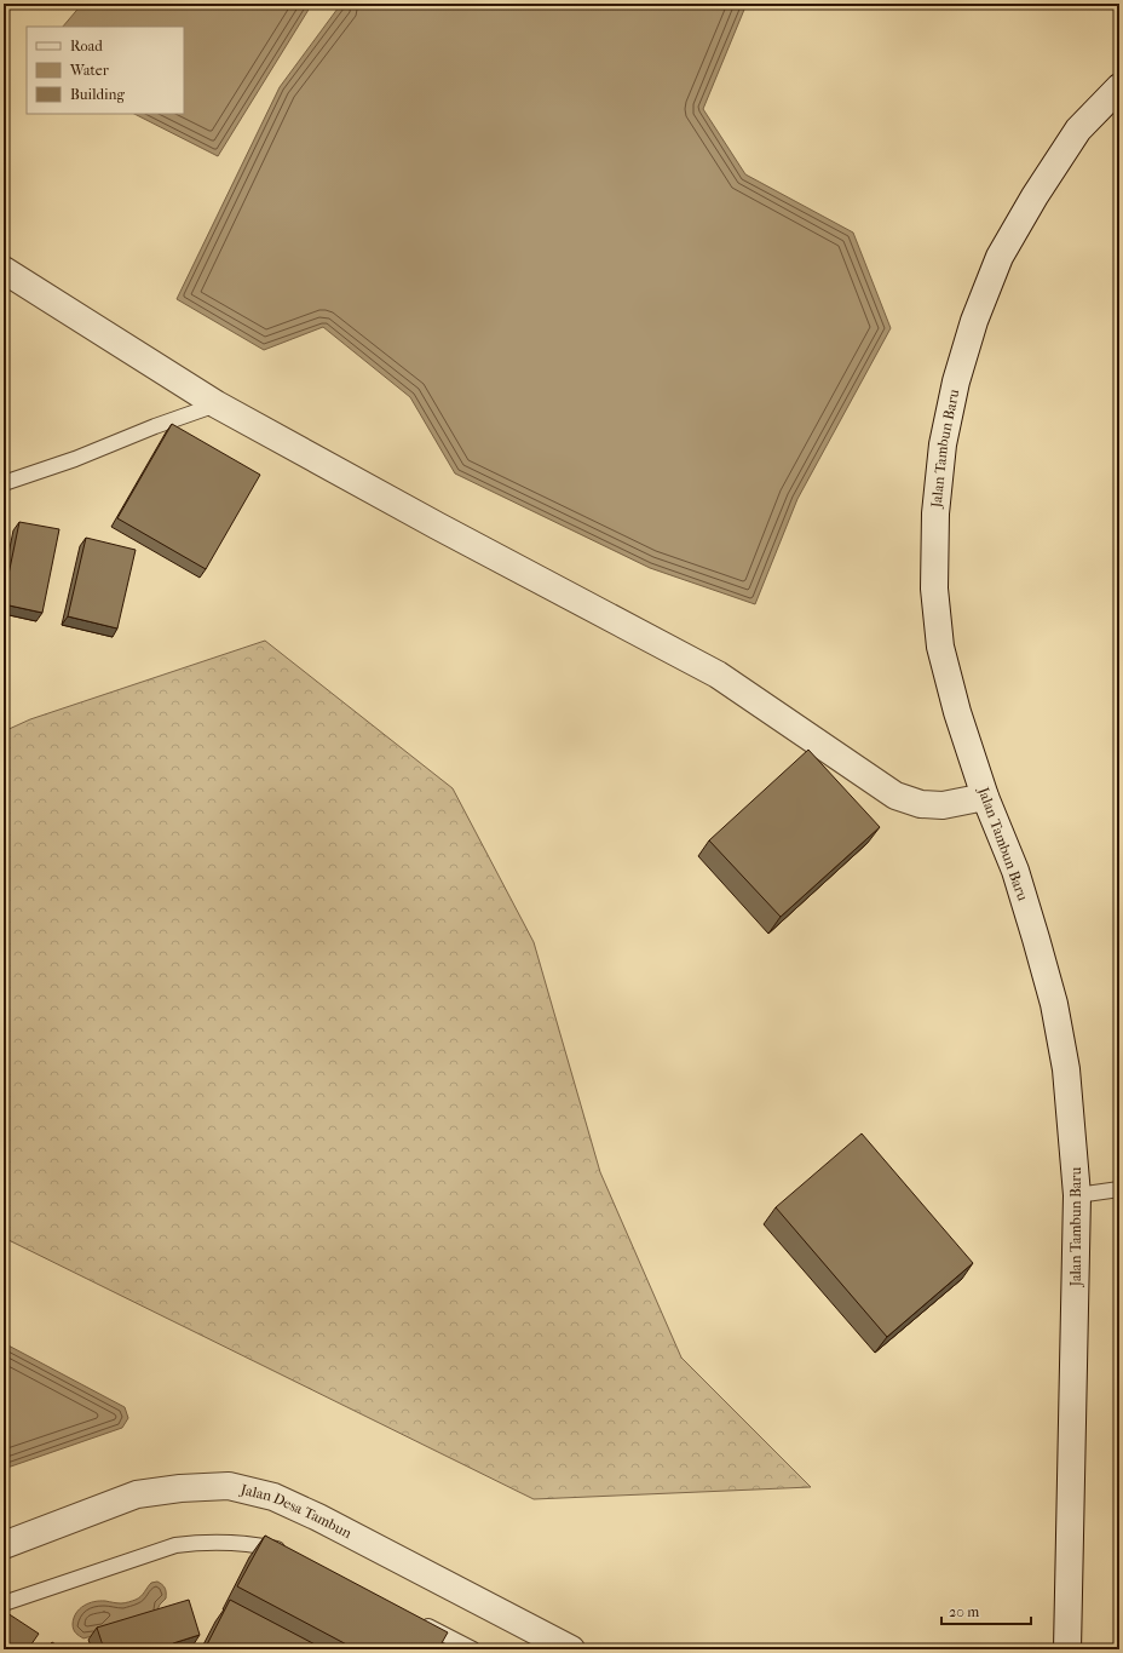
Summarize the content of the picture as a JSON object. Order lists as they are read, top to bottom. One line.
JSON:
{"streets":{"street":["Jalan Tambun Baru","Jalan Desa Tambun"]},"legend":["Road","Water","Building"],"scale_bar":"20 m"}
